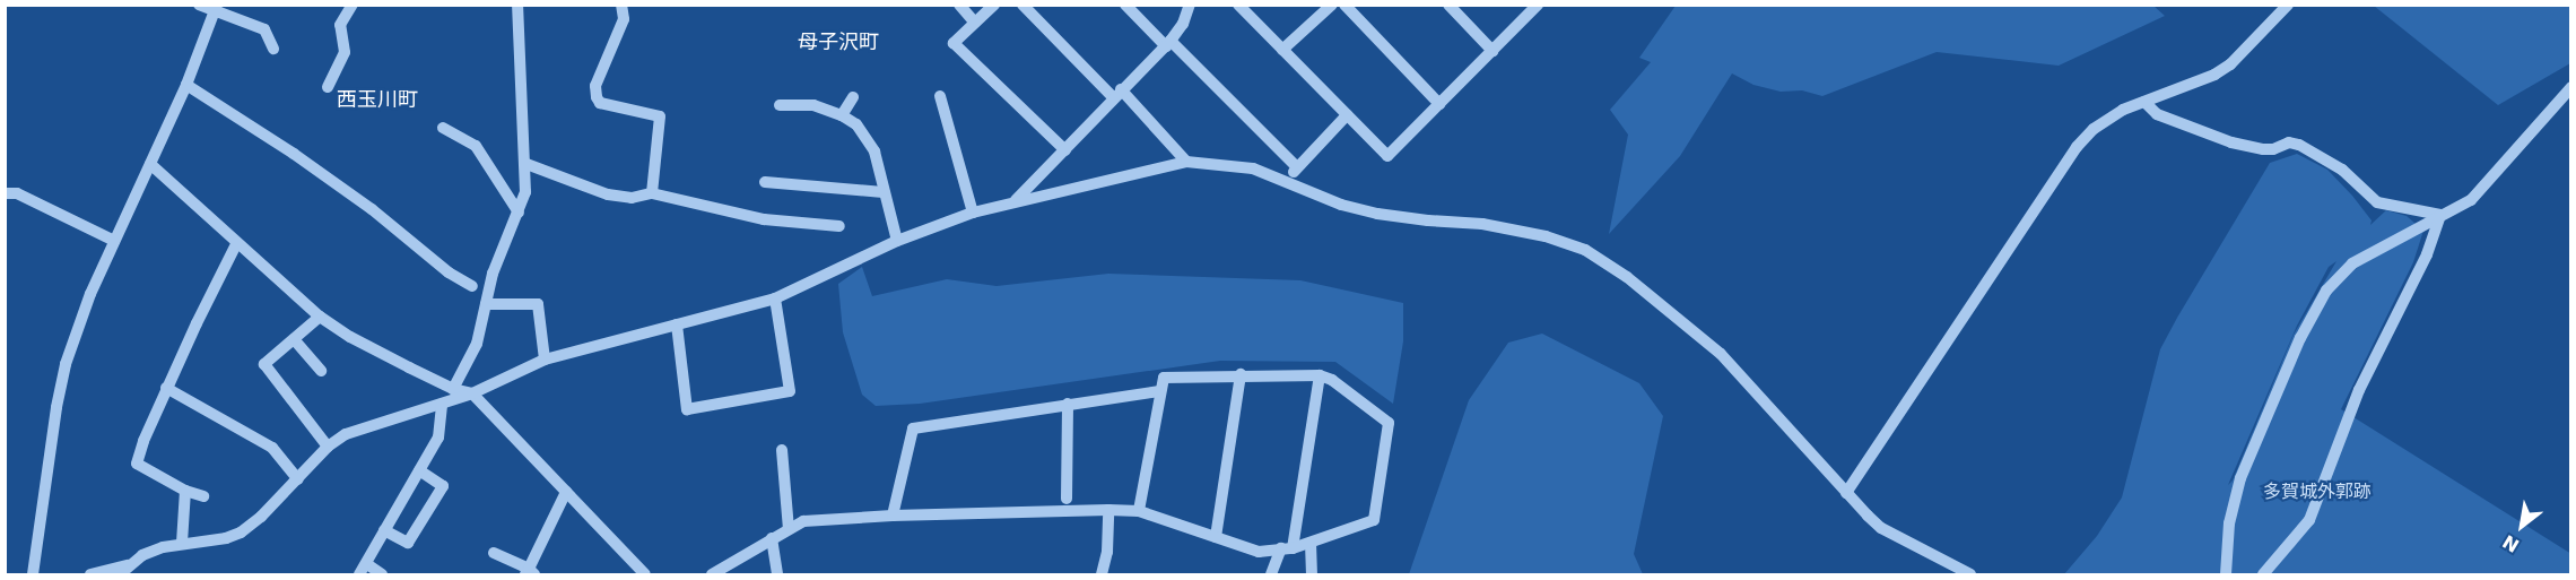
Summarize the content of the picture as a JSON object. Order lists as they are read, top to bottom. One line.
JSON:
{"districts":["母子沢町","西玉川町"],"parks":["多賀城外郭跡"],"north":"bottom left"}
